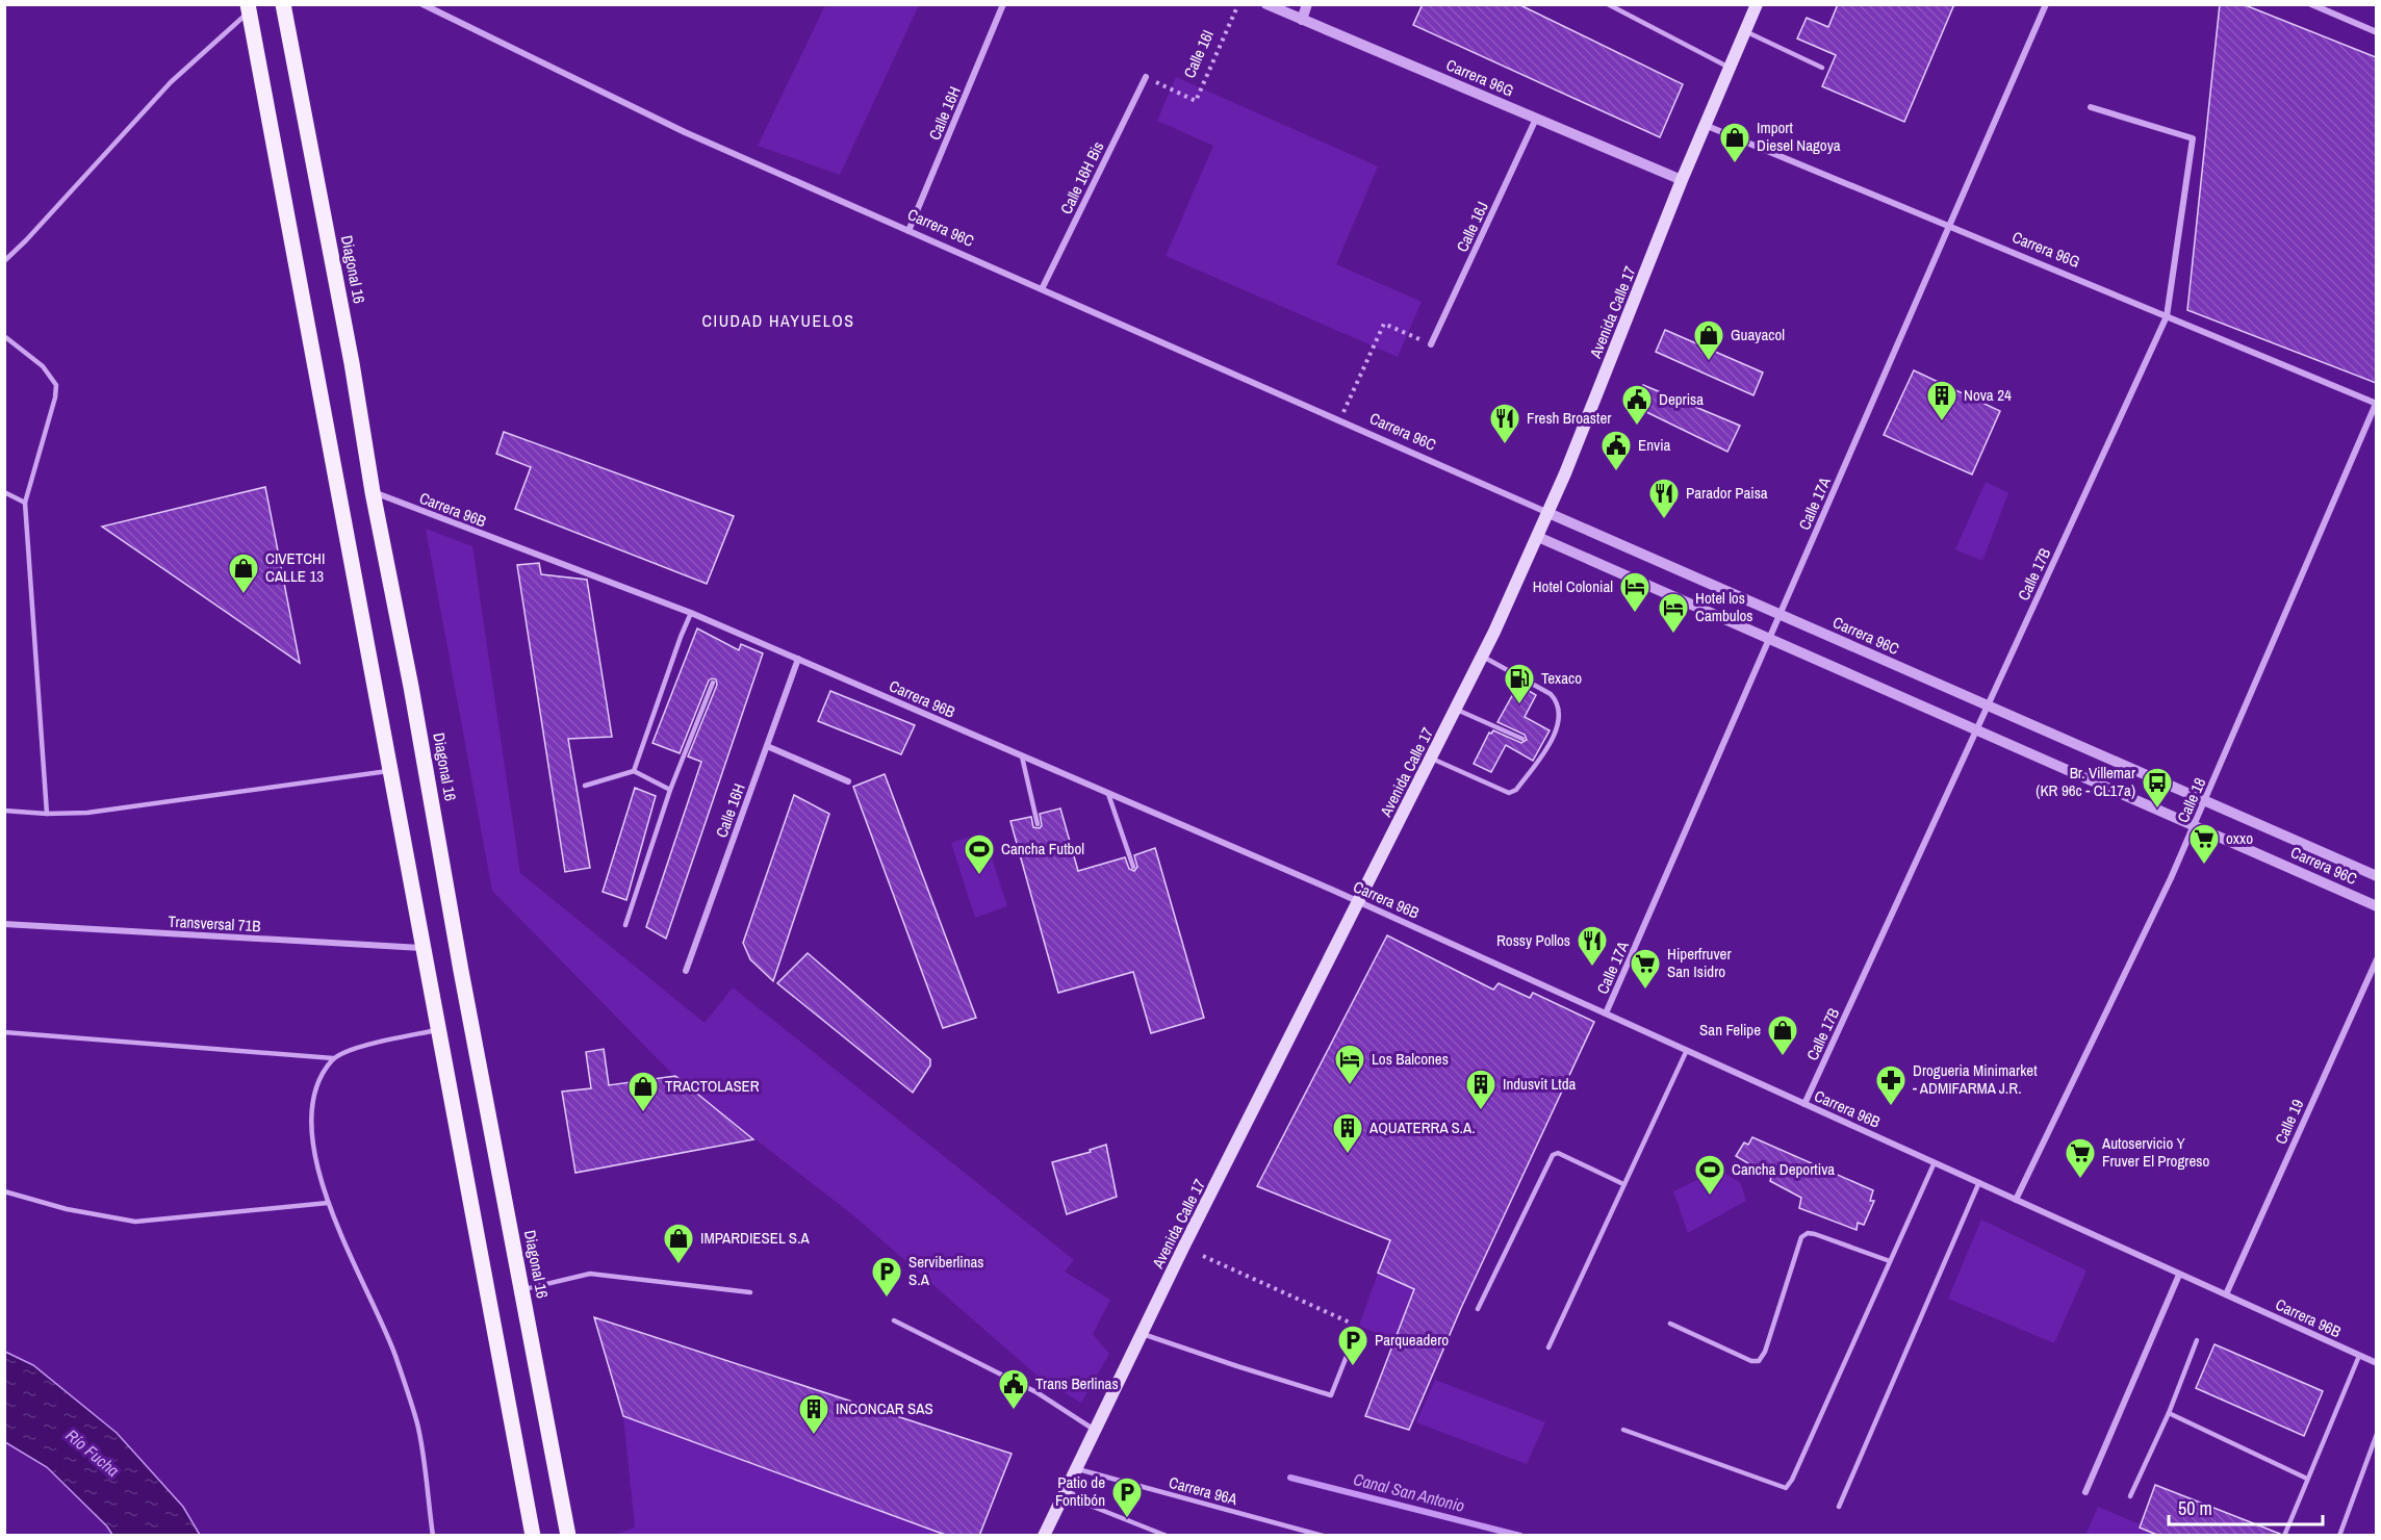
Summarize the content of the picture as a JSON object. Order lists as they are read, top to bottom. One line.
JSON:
{"streets":{"main road":["Diagonal 16","Avenida Calle 17"],"street":["Carrera 96G","Calle 16H","Calle 16H Bis","Calle 16J","Carrera 96C","Calle 17A","Carrera 96B","Calle 17B","Calle 18","Transversal 71B","Calle 19"],"lane":["Carrera 96A"],"path":["Calle 16I"]},"crossings":[["Calle 16I","Calle 16H Bis"],["Carrera 96G","Calle 16J"],["Carrera 96G","Avenida Calle 17"],["Carrera 96G","Calle 17A"],["Carrera 96G","Calle 17B"],["Carrera 96G","Calle 18"],["Calle 16H","Carrera 96C"],["Calle 16H","Carrera 96B"],["Calle 16H Bis","Carrera 96C"],["Carrera 96C","Avenida Calle 17"],["Carrera 96C","Calle 17A"],["Carrera 96C","Calle 17B"],["Carrera 96C","Calle 18"],["Diagonal 16","Carrera 96B"],["Avenida Calle 17","Carrera 96B"],["Avenida Calle 17","Carrera 96A"],["Calle 17A","Carrera 96B"],["Carrera 96B","Calle 17B"],["Carrera 96B","Calle 18"],["Carrera 96B","Calle 19"]],"districts":["CIUDAD HAYUELOS"],"water":["Río Fucha","Canal San Antonio"],"places":{"shop":["Import Diesel Nagoya","Guayacol","CIVETCHI CALLE 13","San Felipe","TRACTOLASER","IMPARDIESEL S.A"],"building":["Nova 24","Indusvit Ltda","AQUATERRA S.A.","INCONCAR SAS"],"public building":["Deprisa","Envia","Trans Berlinas"],"restaurant":["Fresh Broaster","Parador Paisa","Rossy Pollos"],"hotel":["Hotel Colonial","Hotel los Cambulos","Los Balcones"],"fuel station":["Texaco"],"bus stop":["Br. Villemar (KR 96c - CL17a)"],"supermarket":["oxxo","Hiperfruver San Isidro","Autoservicio Y Fruver El Progreso"],"sports":["Cancha Futbol","Cancha Deportiva"],"pharmacy":["Drogueria Minimarket - ADMIFARMA J.R."],"parking":["Serviberlinas S.A","Parqueadero","Patio de Fontibón"]},"scale_bar":"50 m"}
